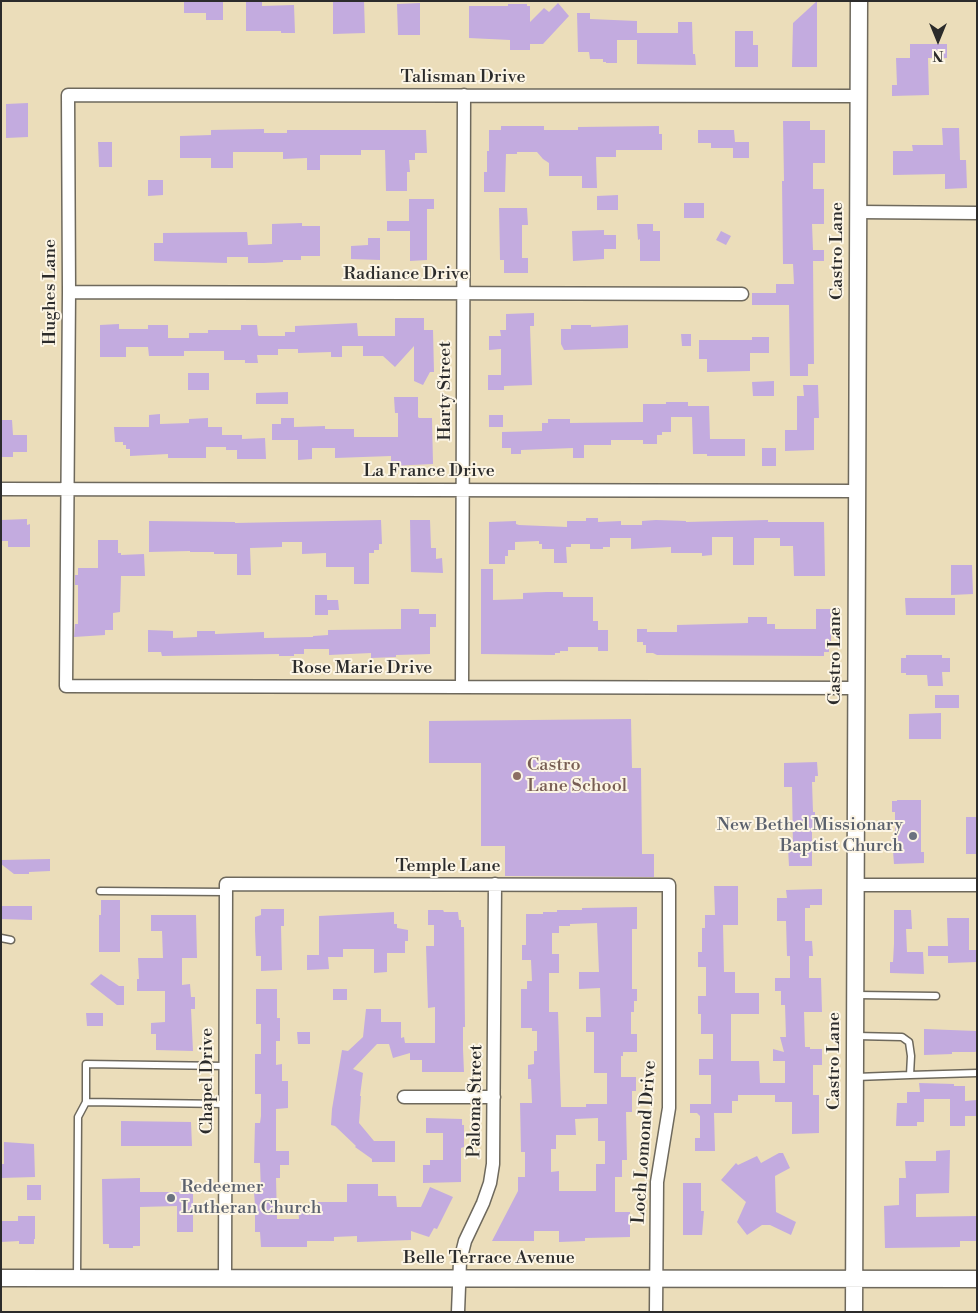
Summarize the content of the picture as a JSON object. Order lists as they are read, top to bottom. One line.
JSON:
{"streets":{"street":["Talisman Drive","Castro Lane","Radiance Drive","Hughes Lane","Harty Street","La France Drive","Rose Marie Drive","Temple Lane","Chapel Drive","Paloma Street","Loch Lomond Drive","Belle Terrace Avenue"]},"crossings":[["Talisman Drive","Castro Lane"],["Talisman Drive","Hughes Lane"],["Talisman Drive","Harty Street"],["Castro Lane","La France Drive"],["Castro Lane","Rose Marie Drive"],["Castro Lane","Belle Terrace Avenue"],["Radiance Drive","Hughes Lane"],["Radiance Drive","Harty Street"],["Hughes Lane","La France Drive"],["Hughes Lane","Rose Marie Drive"],["Harty Street","La France Drive"],["Harty Street","Rose Marie Drive"],["La France Drive","Rose Marie Drive"],["Temple Lane","Chapel Drive"],["Temple Lane","Paloma Street"],["Temple Lane","Loch Lomond Drive"],["Chapel Drive","Belle Terrace Avenue"],["Paloma Street","Belle Terrace Avenue"],["Loch Lomond Drive","Belle Terrace Avenue"]],"places":["Castro Lane School","New Bethel Missionary Baptist Church","Redeemer Lutheran Church"],"north":"bottom"}
